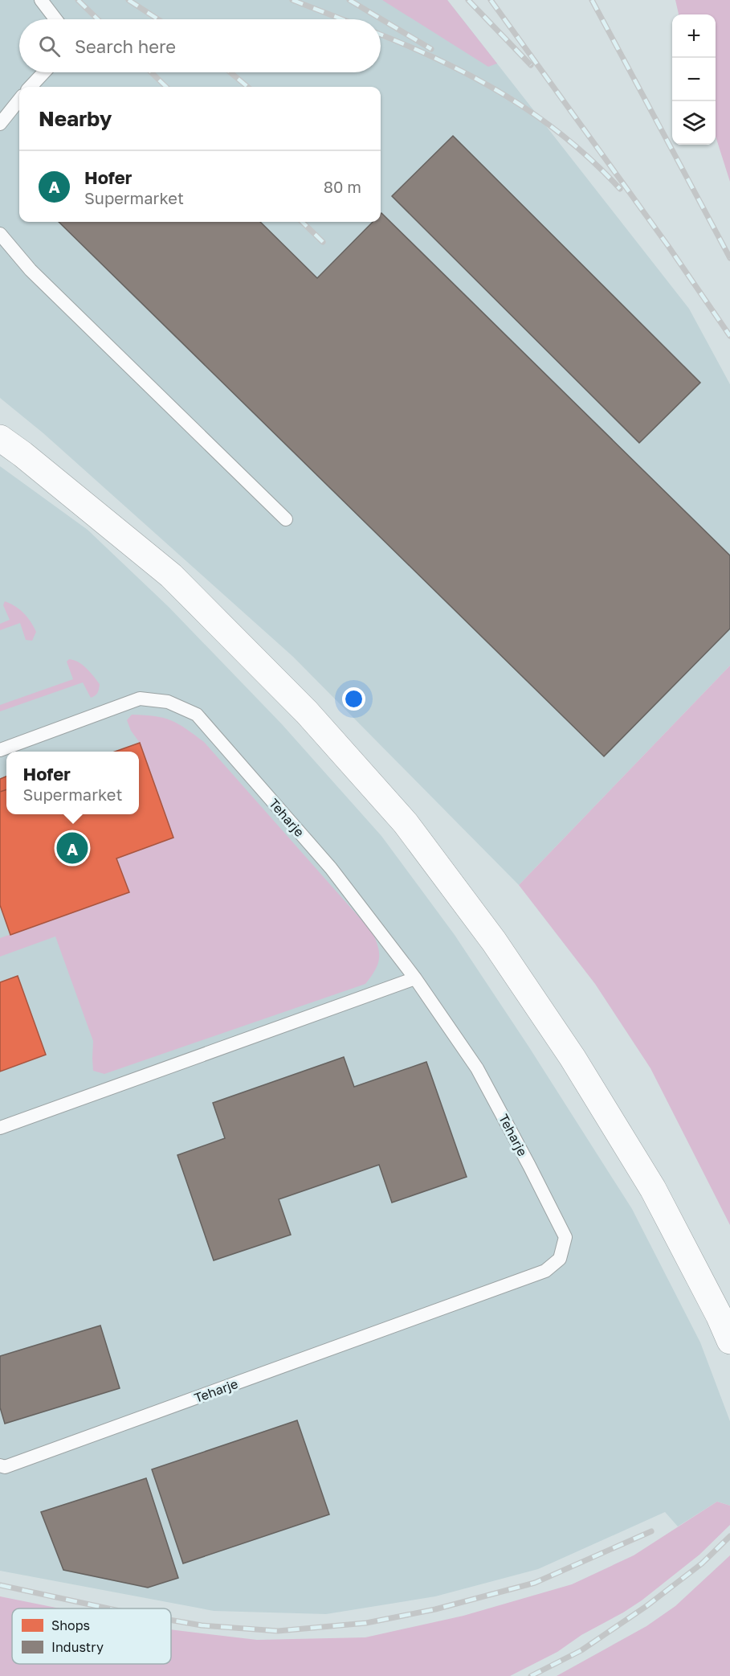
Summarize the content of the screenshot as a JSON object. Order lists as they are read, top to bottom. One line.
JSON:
{"streets":{"lane":["Teharje"]},"legend":["Shops","Industry"],"page":{"map_buttons":["+","−"],"search":"Search here","heading":"Nearby","list":[{"mark":"A","name":"Hofer","note":"Supermarket","value":"80 m"}],"popup":["Hofer","Supermarket"],"pins":"A"}}
